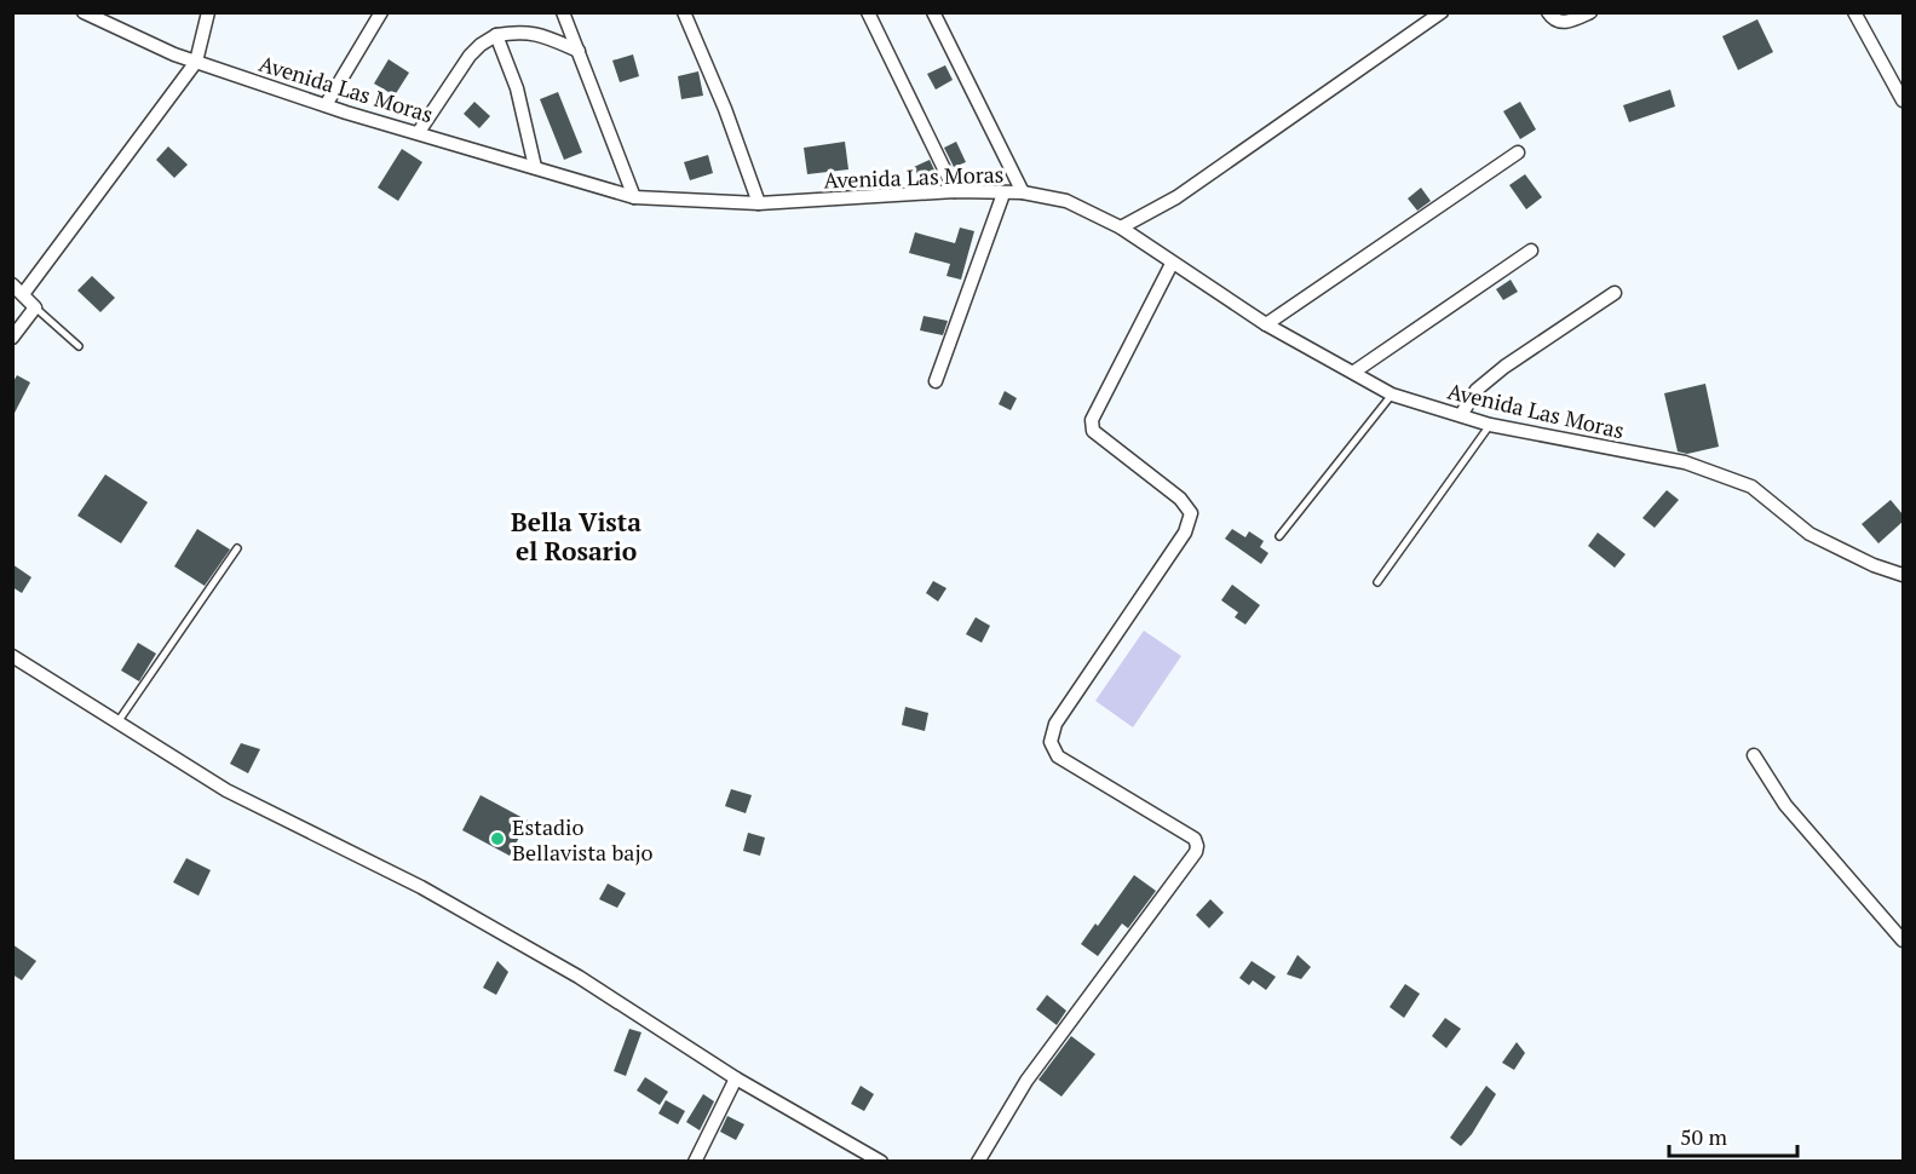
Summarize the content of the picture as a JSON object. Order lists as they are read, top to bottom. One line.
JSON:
{"streets":{"street":["Avenida Las Moras"]},"districts":["Bella Vista el Rosario"],"places":["Estadio Bellavista bajo"],"scale_bar":"50 m"}
